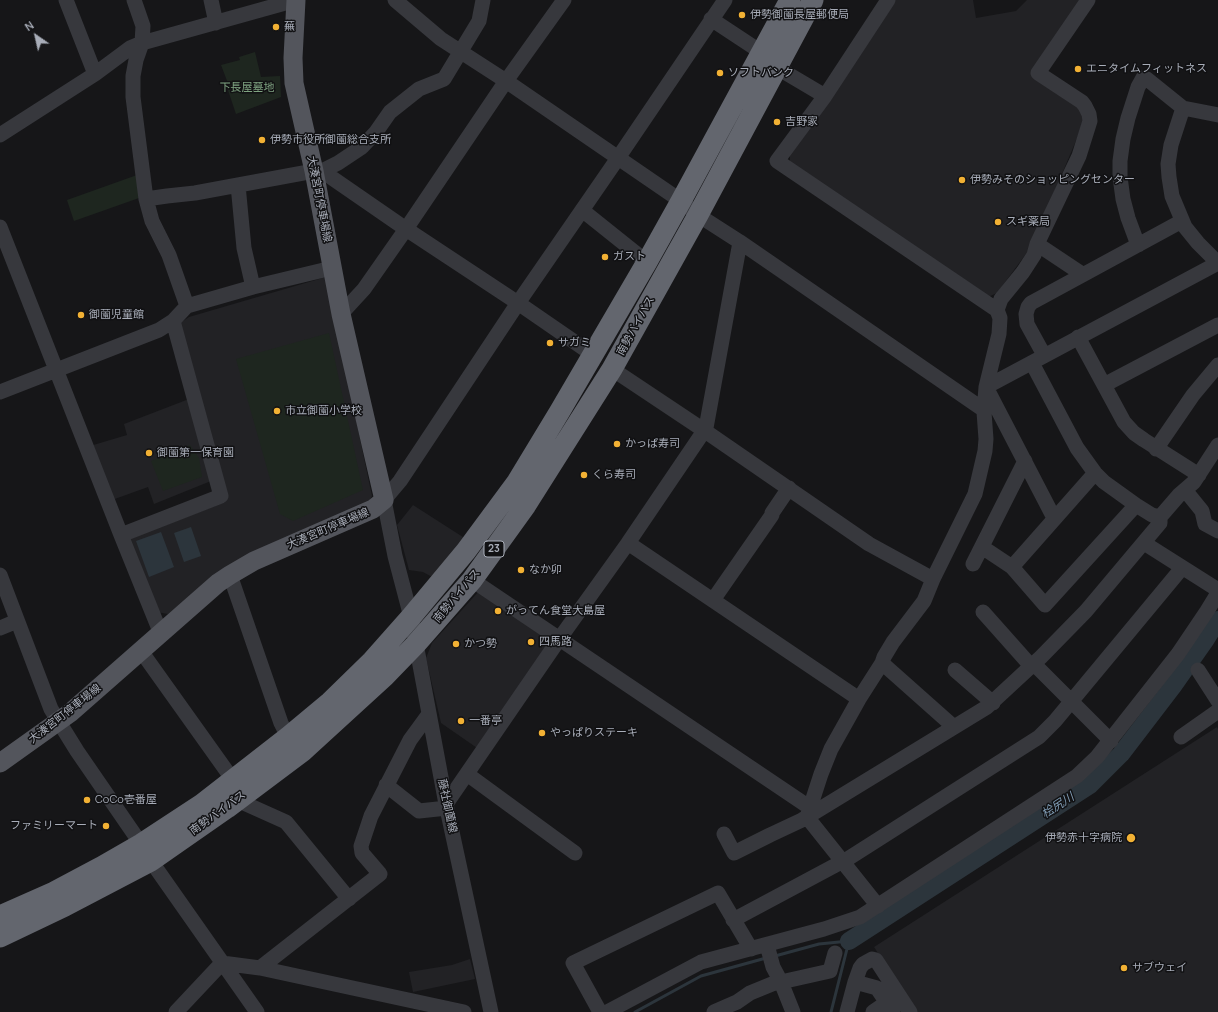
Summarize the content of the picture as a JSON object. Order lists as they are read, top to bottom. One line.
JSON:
{"streets":{"highway":["南勢バイパス","23"],"main road":["大湊宮町停車場線"],"street":["藤社御薗線"]},"crossings":[["大湊宮町停車場線","藤社御薗線"],["南勢バイパス","藤社御薗線"]],"water":["桧尻川"],"parks":["下長屋墓地"],"places":["伊勢御薗長屋郵便局","蕪","エニタイムフィットネス","ソフトバンク","吉野家","伊勢市役所御薗総合支所","伊勢みそのショッピングセンター","スギ薬局","ガスト","御薗児童館","サガミ","市立御薗小学校","かっぱ寿司","御薗第一保育園","くら寿司","なか卯","がってん食堂大島屋","四馬路","かつ勢","一番亭","やっぱりステーキ","CoCo壱番屋","ファミリーマート","伊勢赤十字病院","サブウェイ"],"north":"top left"}
